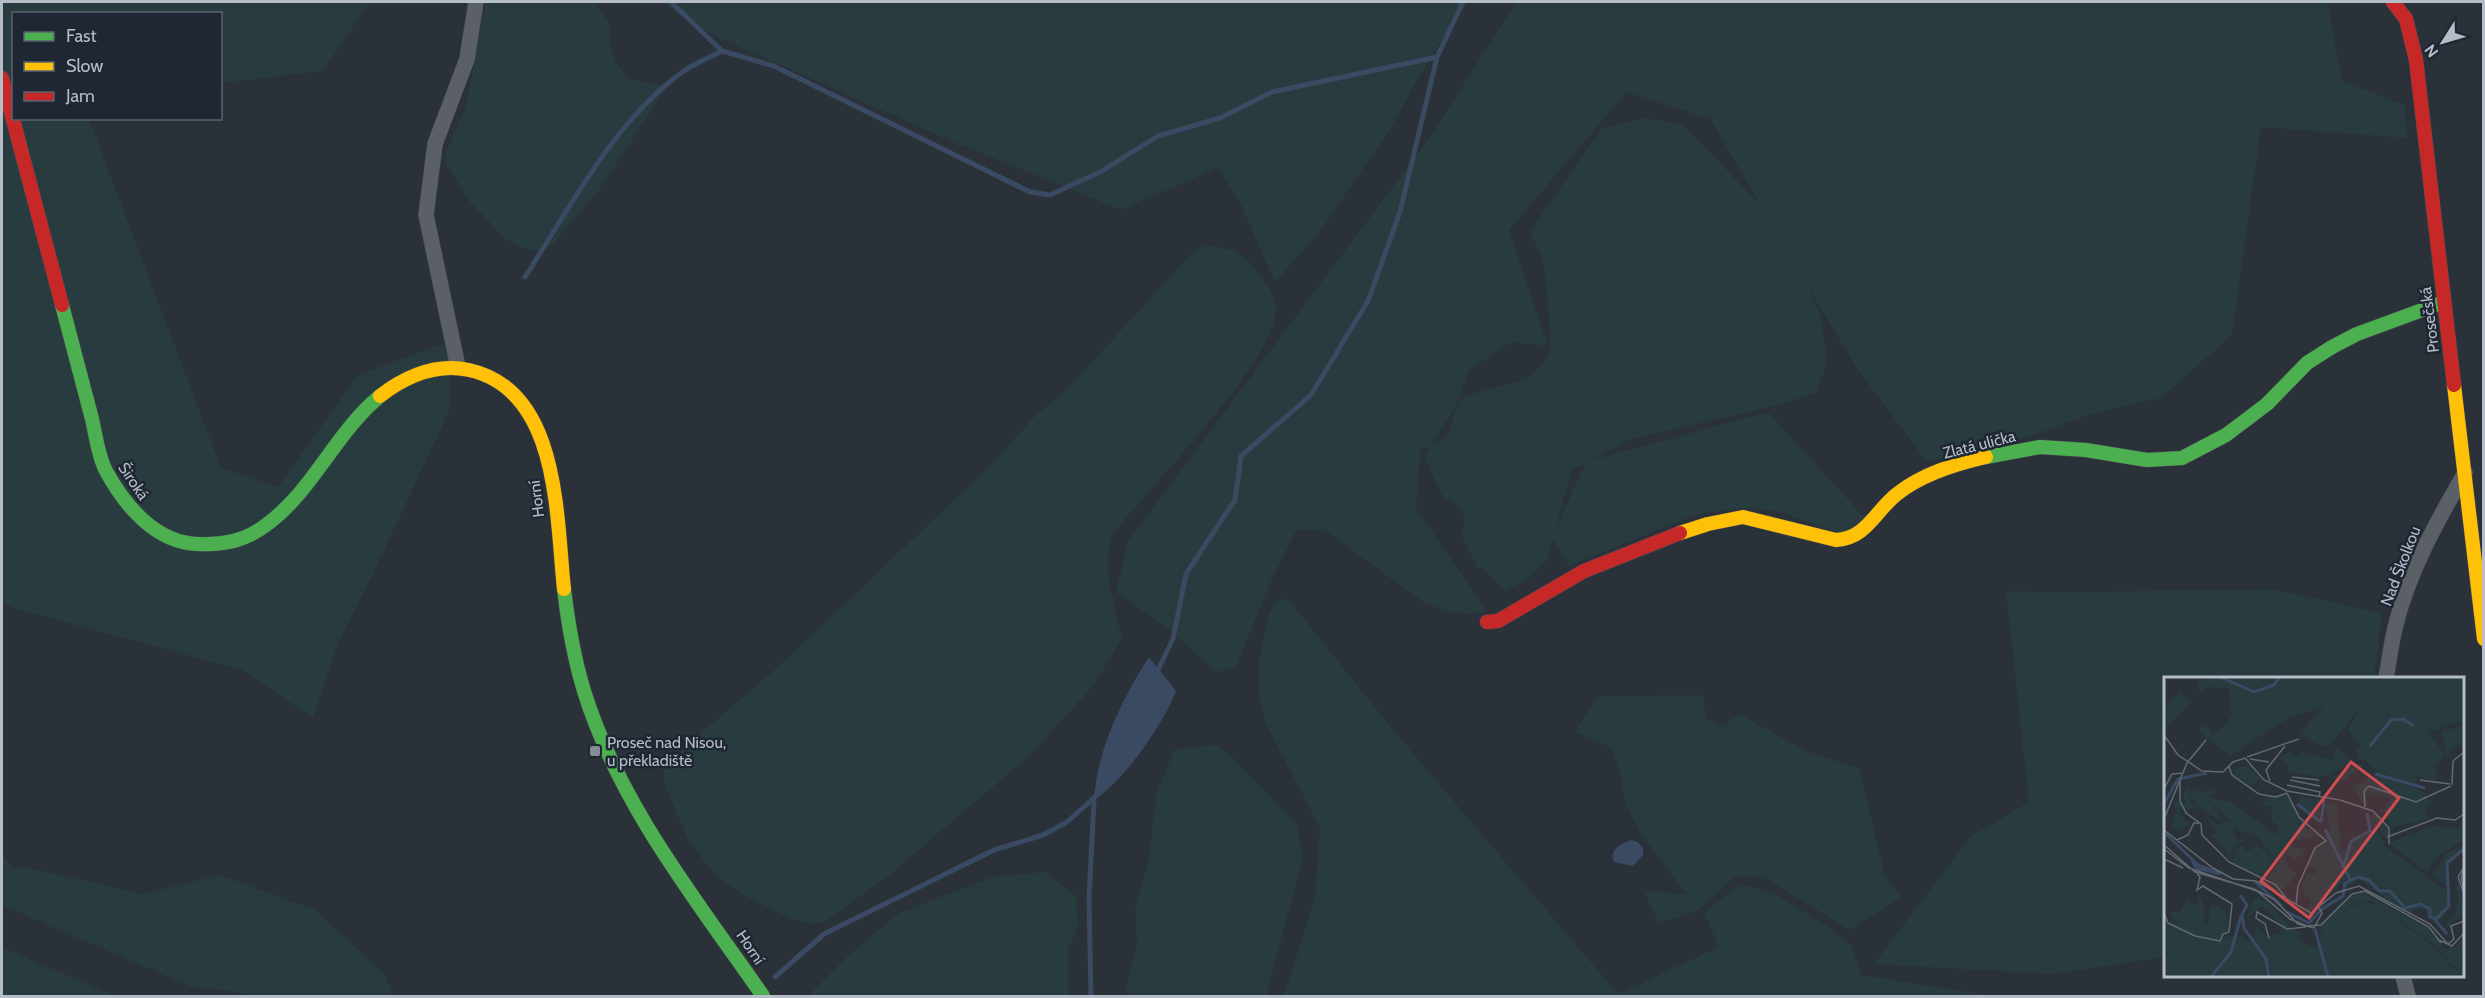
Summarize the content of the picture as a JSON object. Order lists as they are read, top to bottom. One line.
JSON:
{"streets":{"street":["Prosečská","Zlatá ulička","Široká","Horní","Nad Školkou"]},"crossings":[["Prosečská","Zlatá ulička"],["Prosečská","Nad Školkou"],["Široká","Horní"]],"places":{"transit":["Proseč nad Nisou, u překladiště"]},"legend":["Fast","Slow","Jam"],"north":"bottom left"}
